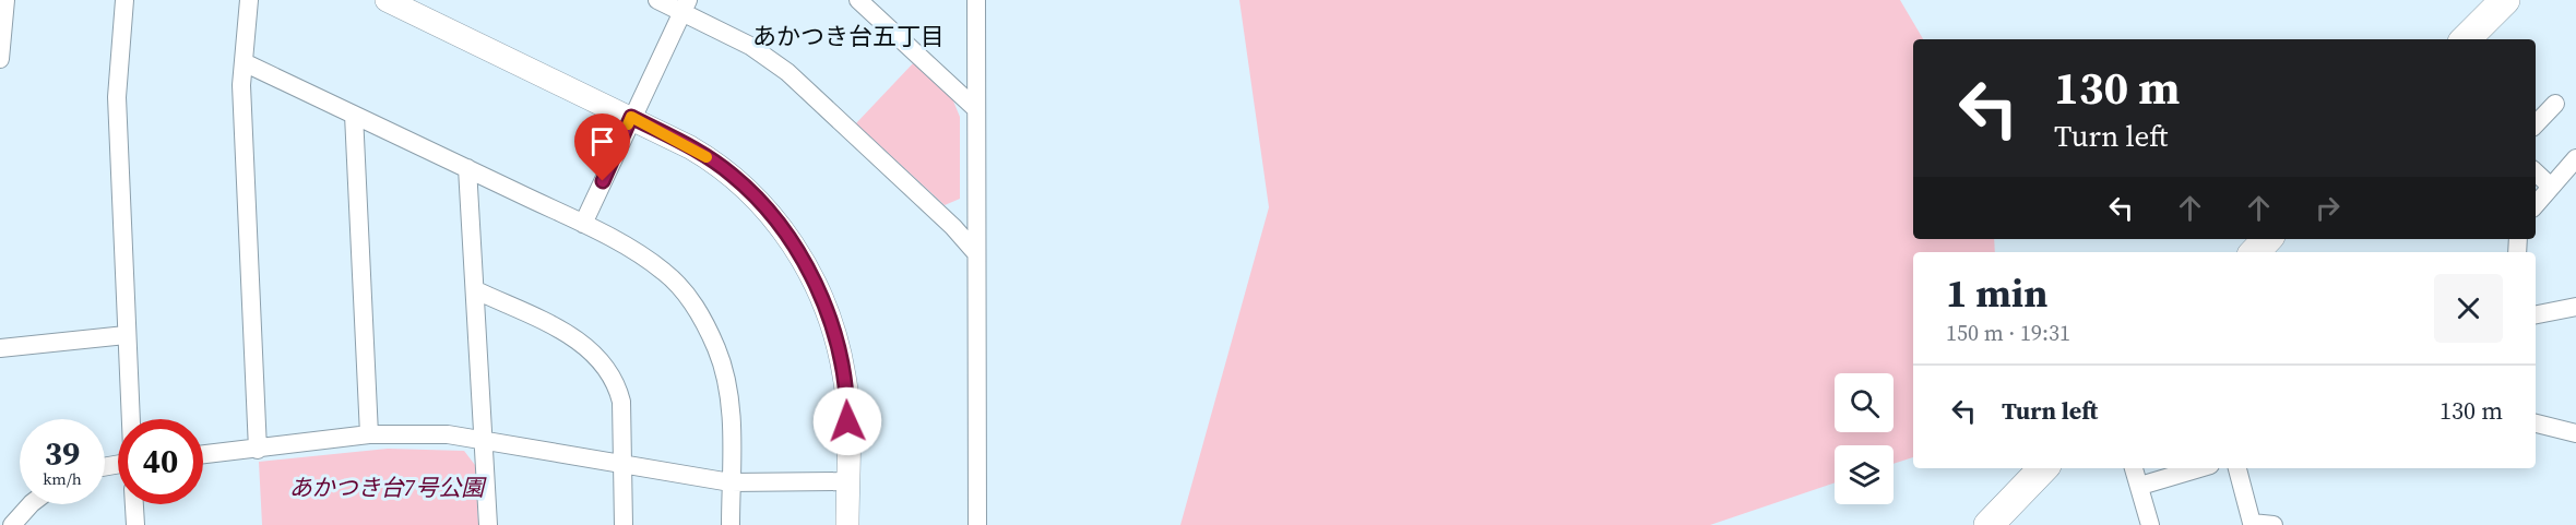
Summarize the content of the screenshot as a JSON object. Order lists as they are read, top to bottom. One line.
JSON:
{"districts":["あかつき台五丁目"],"parks":["あかつき台7号公園"],"page":{"turn":["130 m","Turn left"],"heading":["1 min","150 m · 19:31"],"list":[{"name":"Turn left","value":"130 m"}],"speed":"39 km/h","limit":"40"}}
